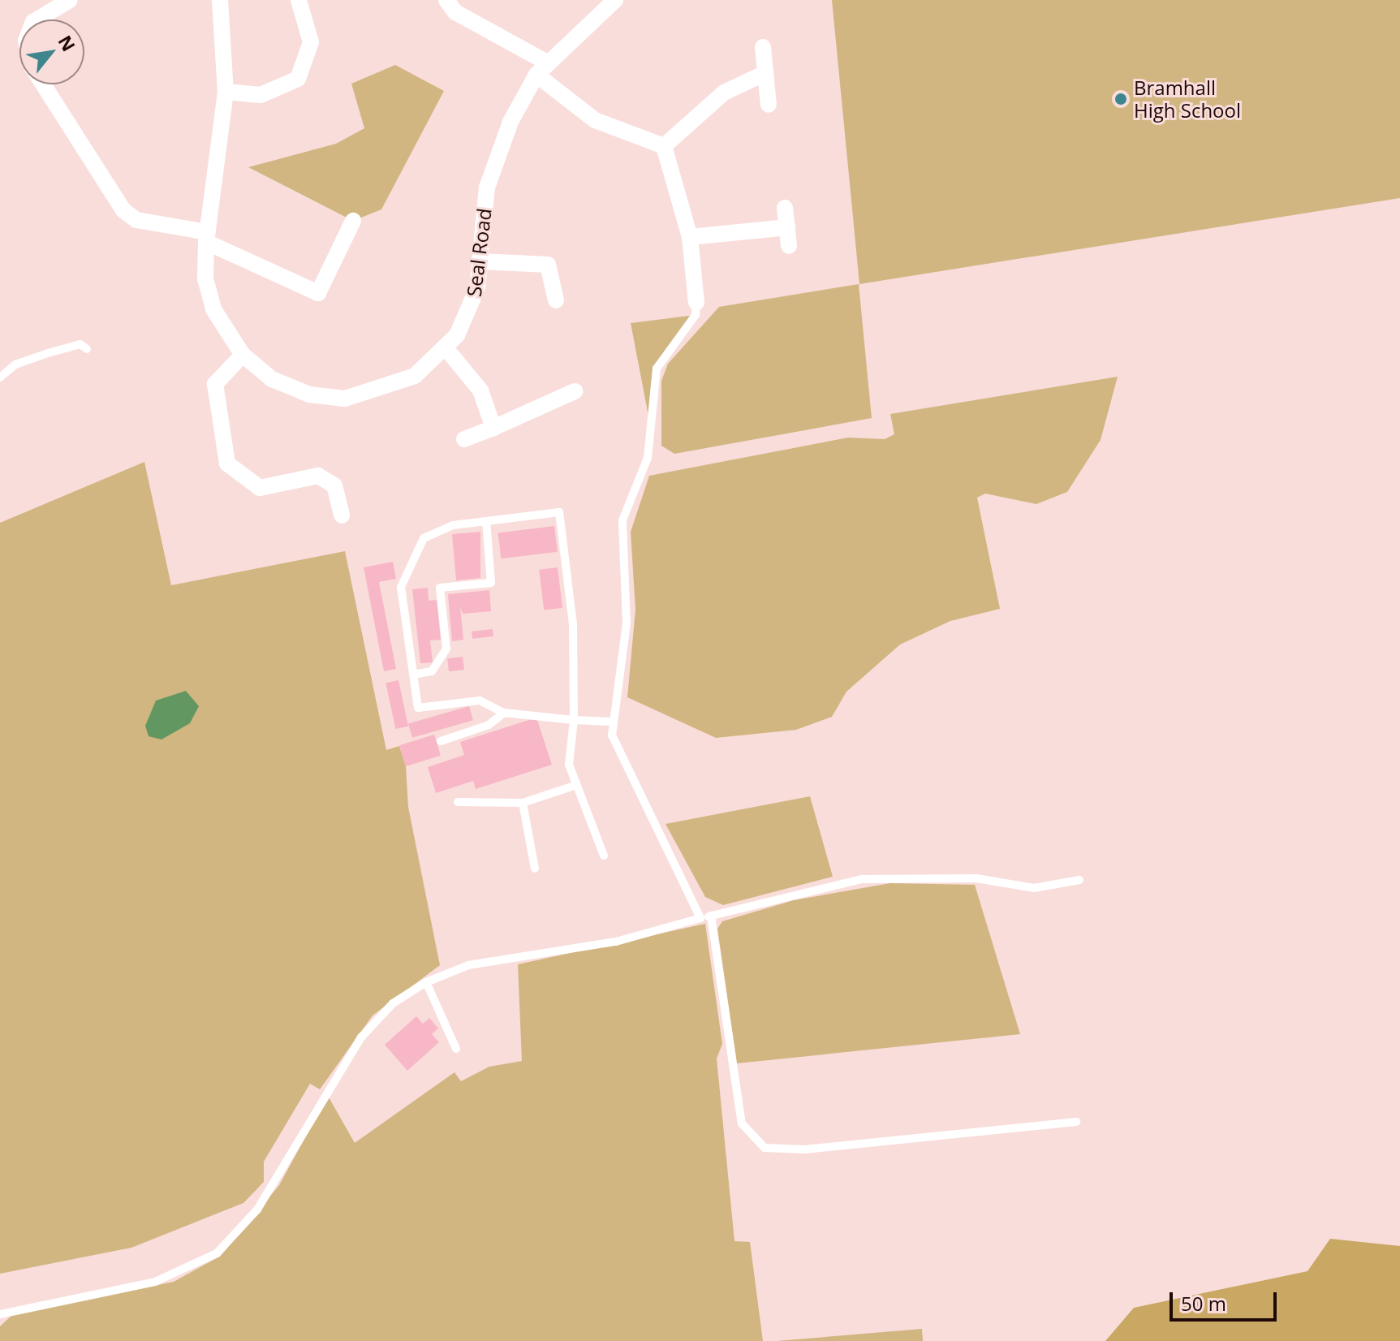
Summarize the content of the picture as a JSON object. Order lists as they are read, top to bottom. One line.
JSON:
{"streets":{"street":["Seal Road"]},"places":["Bramhall High School"],"scale_bar":"50 m","north":"top right"}
